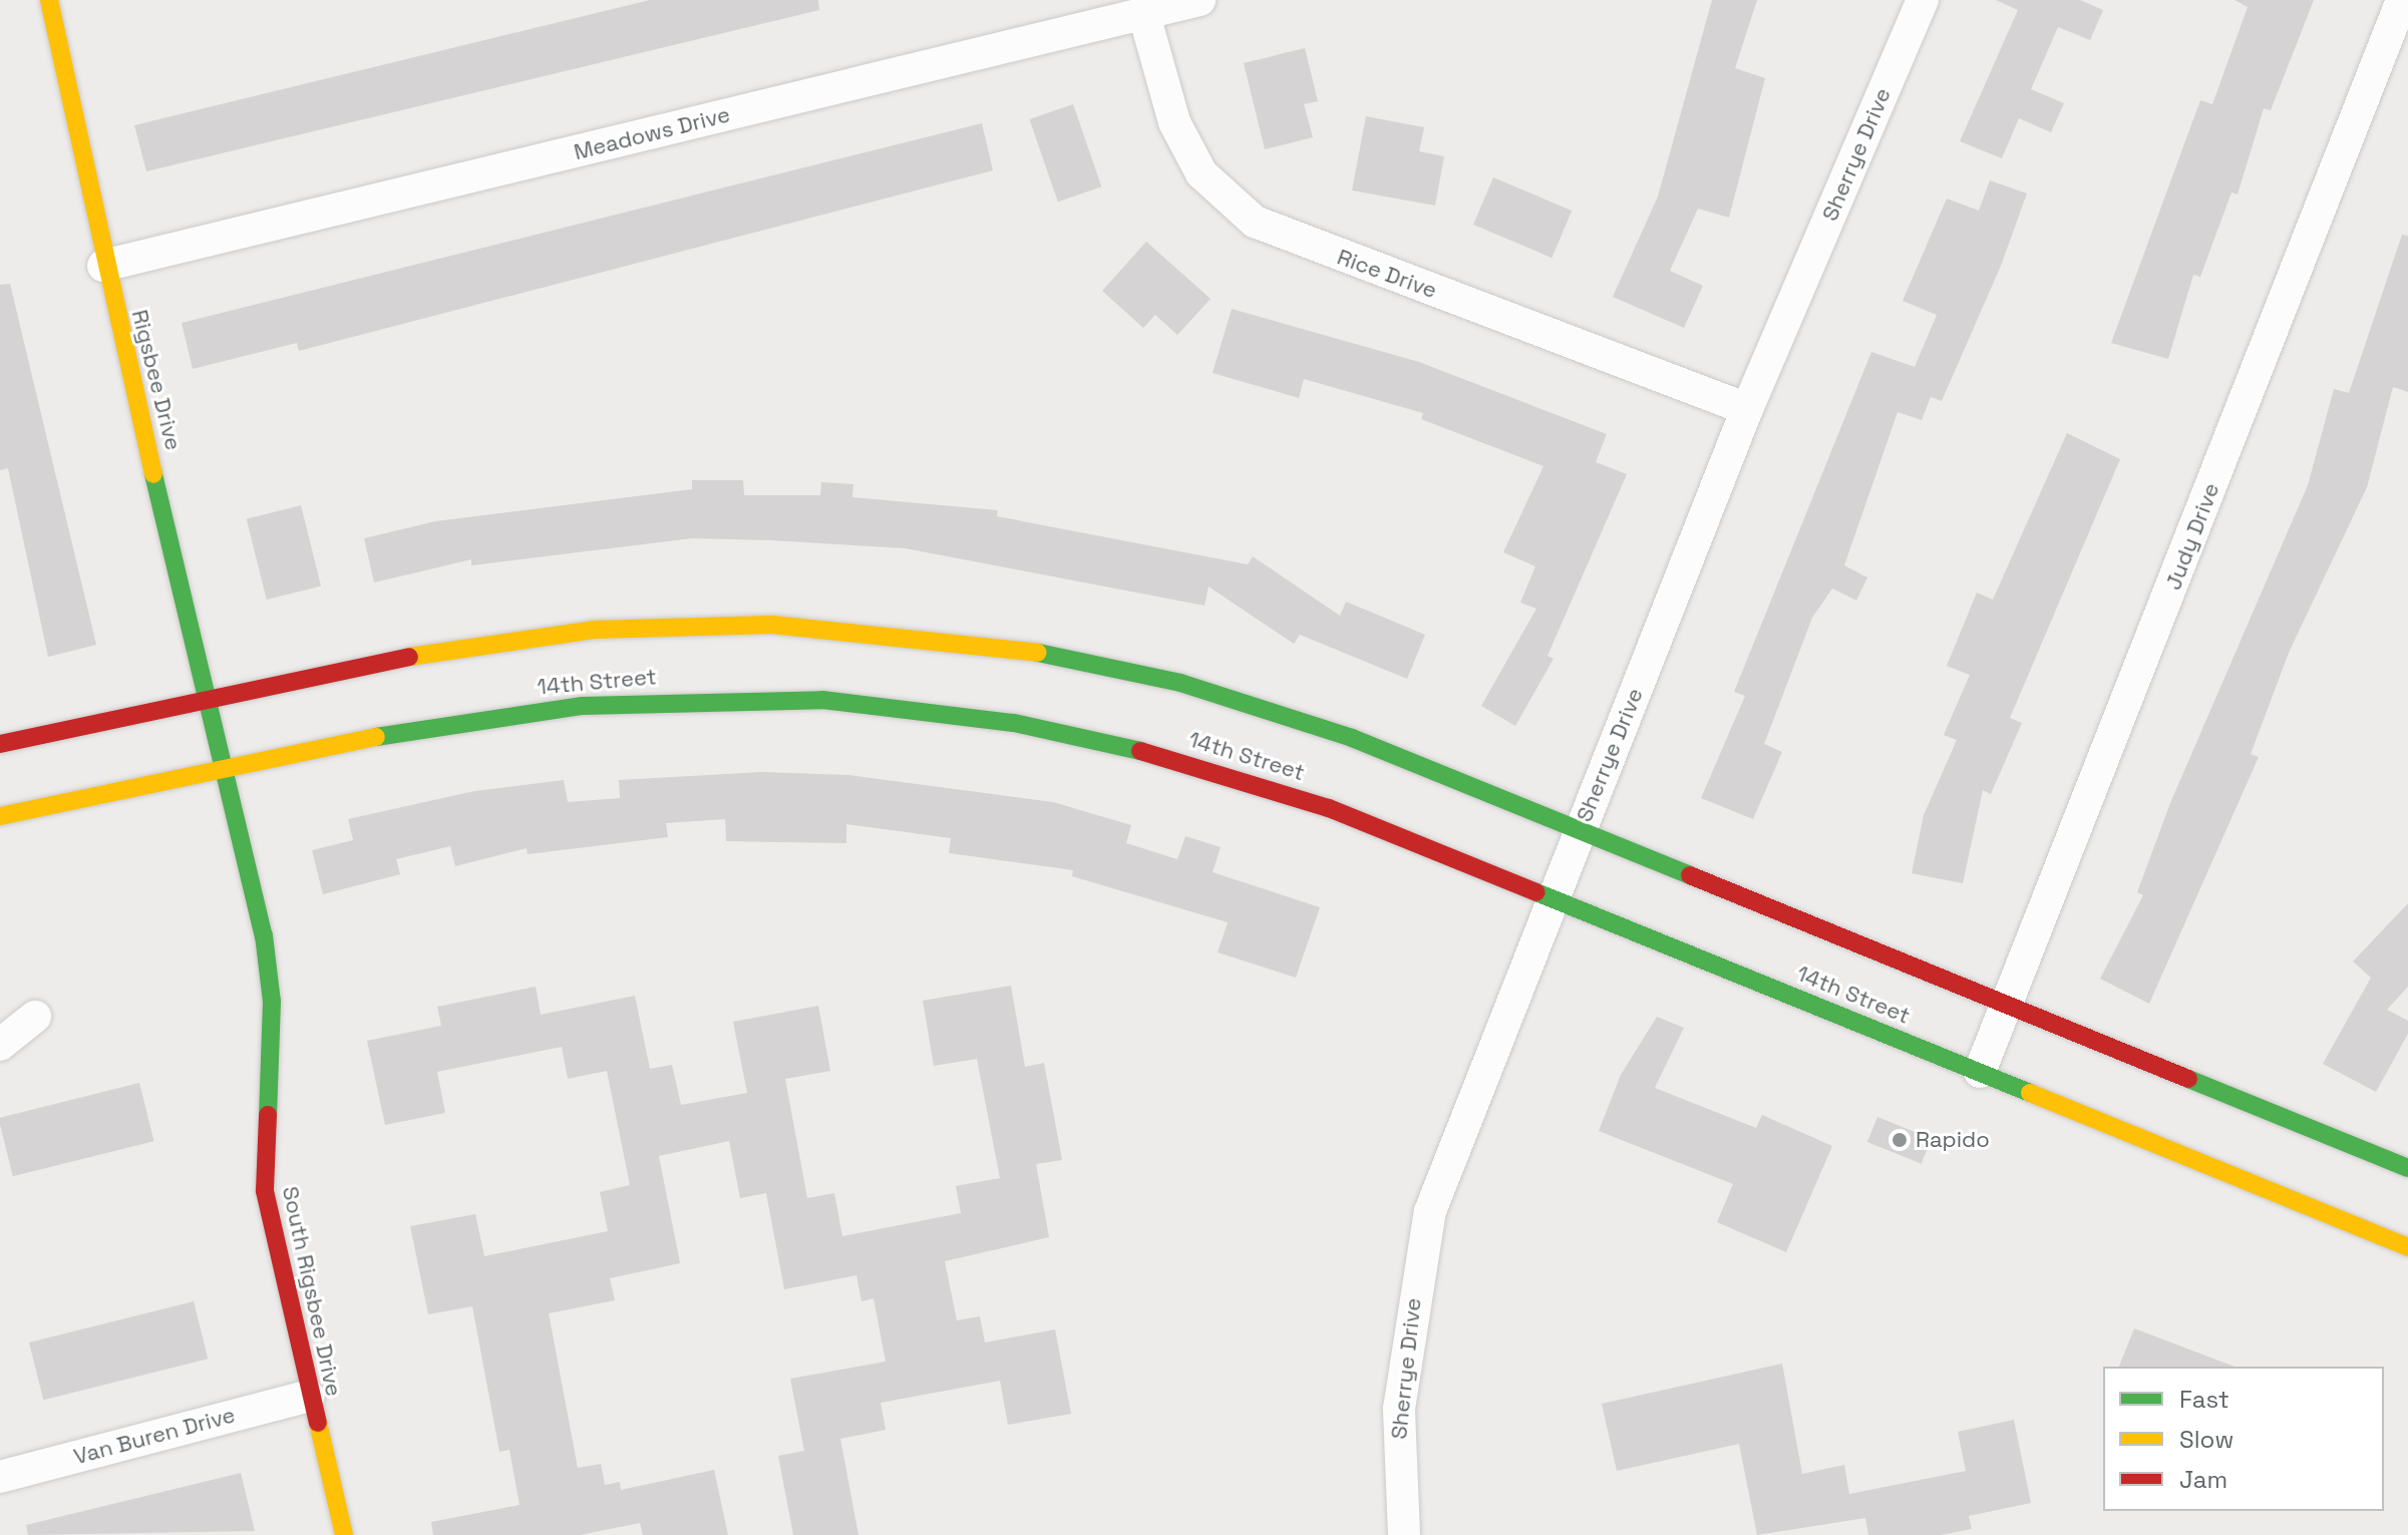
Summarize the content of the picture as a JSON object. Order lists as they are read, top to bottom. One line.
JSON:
{"streets":{"main road":["Rigsbee Drive","14th Street","South Rigsbee Drive"],"street":["Meadows Drive","Sherrye Drive","Rice Drive","Judy Drive","Van Buren Drive"]},"crossings":[["Meadows Drive","Rice Drive"],["Meadows Drive","Rigsbee Drive"],["Sherrye Drive","Rice Drive"],["Sherrye Drive","14th Street"],["Rigsbee Drive","14th Street"],["Rigsbee Drive","South Rigsbee Drive"],["Judy Drive","14th Street"],["14th Street","South Rigsbee Drive"],["South Rigsbee Drive","Van Buren Drive"]],"places":["Rapido"],"legend":["Fast","Slow","Jam"]}
